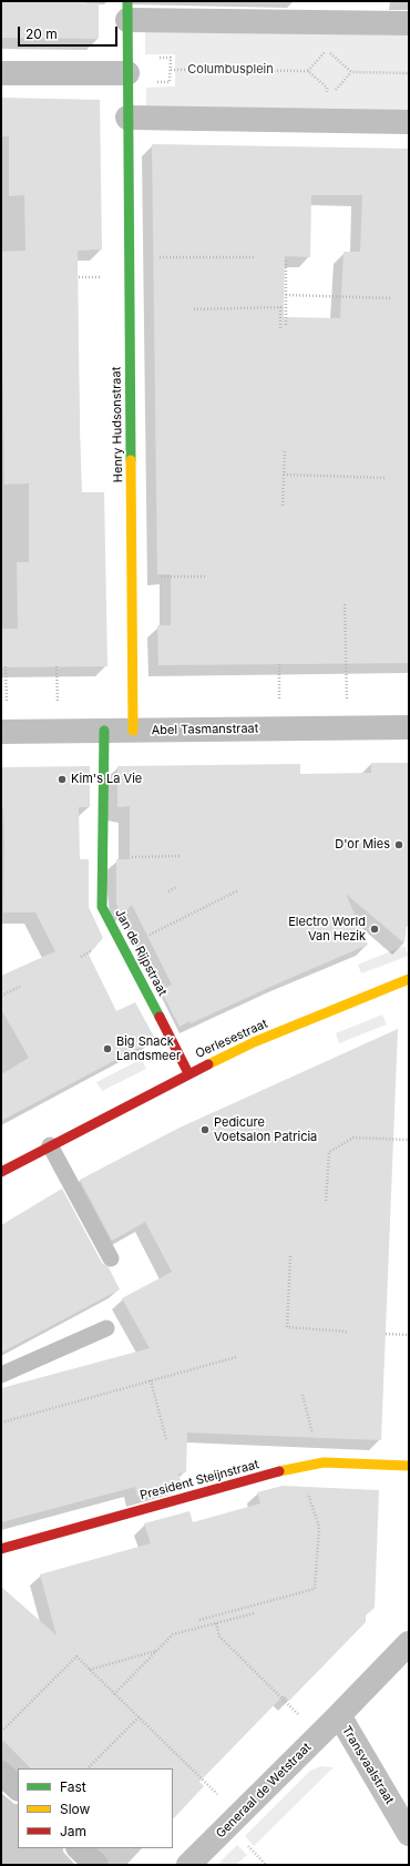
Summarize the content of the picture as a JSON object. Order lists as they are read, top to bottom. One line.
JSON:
{"streets":{"street":["Henry Hudsonstraat","Abel Tasmanstraat","Jan de Rijpstraat","Oerlesestraat","President Steijnstraat","Transvaalstraat","Generaal de Wetstraat"]},"crossings":[["Henry Hudsonstraat","Abel Tasmanstraat"],["Abel Tasmanstraat","Jan de Rijpstraat"],["Jan de Rijpstraat","Oerlesestraat"],["Transvaalstraat","Generaal de Wetstraat"]],"parks":["Columbusplein"],"places":["Kim's La Vie","D'or Mies","Electro World Van Hezik","Big Snack Landsmeer","Pedicure Voetsalon Patricia"],"legend":["Fast","Slow","Jam"],"scale_bar":"20 m"}
